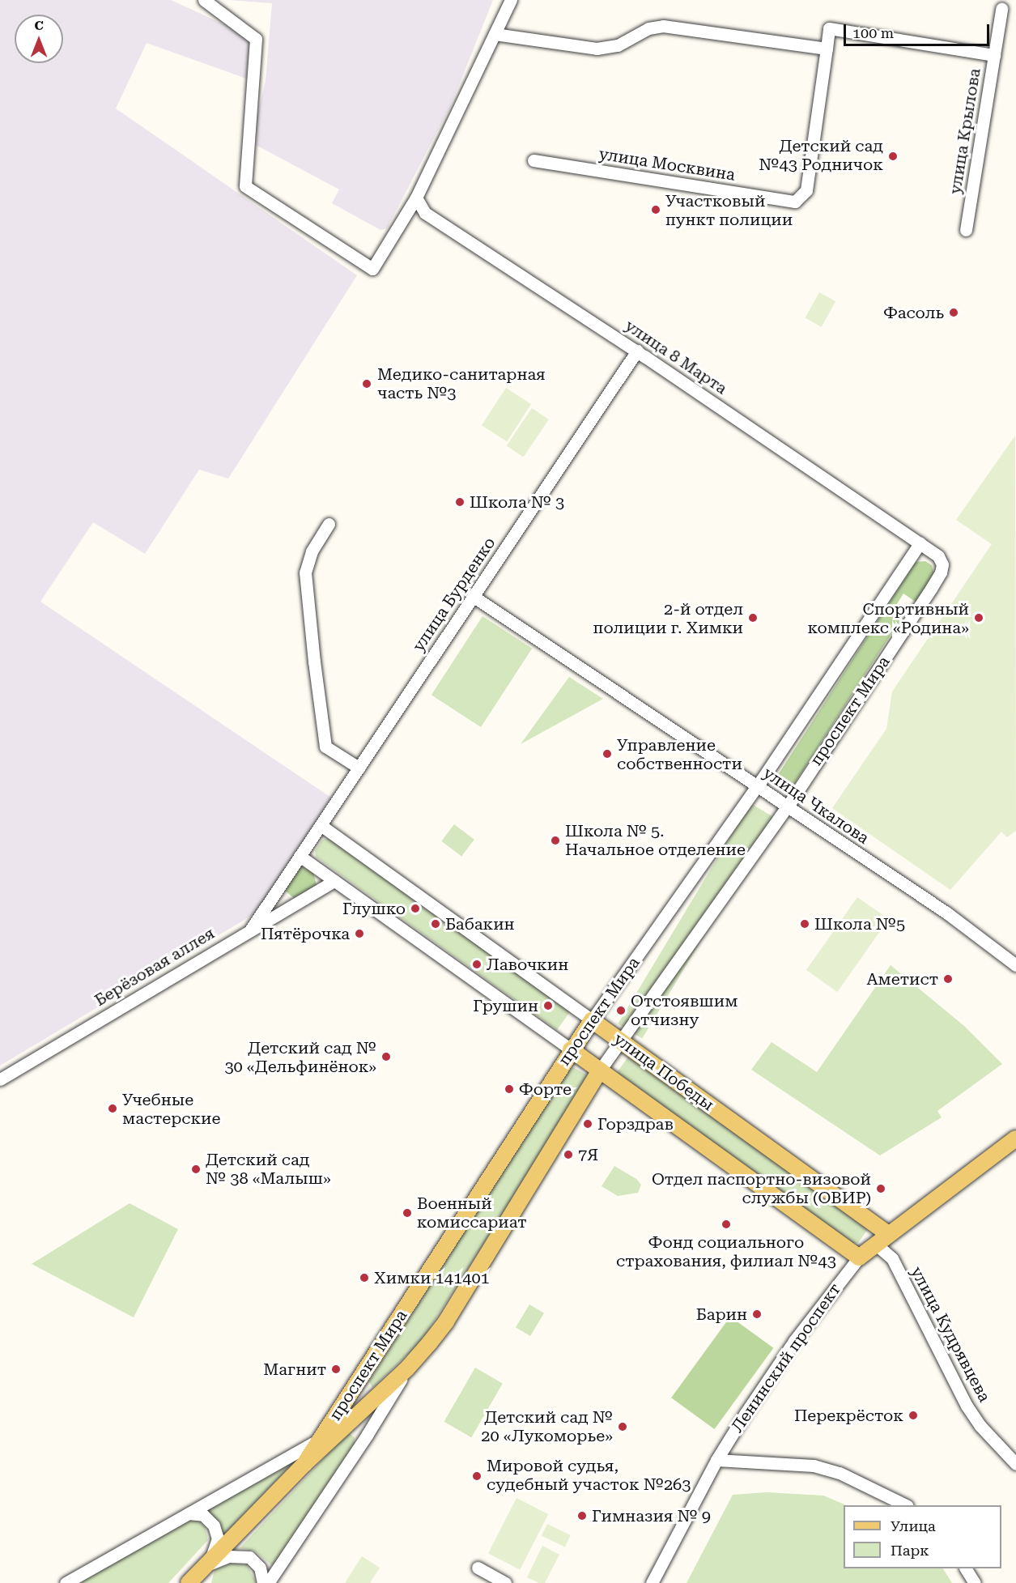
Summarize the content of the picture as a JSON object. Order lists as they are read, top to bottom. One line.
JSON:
{"streets":{"main road":["проспект Мира","улица Победы","Ленинский проспект"],"street":["улица Крылова","улица Москвина","улица 8 Марта","улица Бурденко","улица Чкалова","Берёзовая аллея","улица Кудрявцева"]},"crossings":[["улица 8 Марта","улица Бурденко"],["улица 8 Марта","проспект Мира"],["улица Бурденко","улица Чкалова"],["улица Бурденко","Берёзовая аллея"],["улица Бурденко","улица Победы"],["проспект Мира","улица Чкалова"],["проспект Мира","улица Победы"],["улица Победы","Ленинский проспект"],["улица Кудрявцева","Ленинский проспект"]],"places":["Детский сад №43 Родничок","Участковый пункт полиции","Фасоль","Медико-санитарная часть №3","Школа № 3","2-й отдел полиции г. Химки","Спортивный комплекс «Родина»","Управление собственности","Школа № 5. Начальное отделение","Глушко","Бабакин","Школа №5","Пятёрочка","Лавочкин","Аметист","Грушин","Отстоявшим отчизну","Детский сад № 30 «Дельфинёнок»","Форте","Учебные мастерские","Горздрав","7Я","Детский сад № 38 «Малыш»","Отдел паспортно-визовой службы (ОВИР)","Военный комиссариат","Фонд социального страхования, филиал №43","Химки 141401","Барин","Магнит","Перекрёсток","Детский сад № 20 «Лукоморье»","Мировой судья, судебный участок №263","Гимназия № 9"],"legend":["Улица","Парк"],"scale_bar":"100 m","north":"top"}
